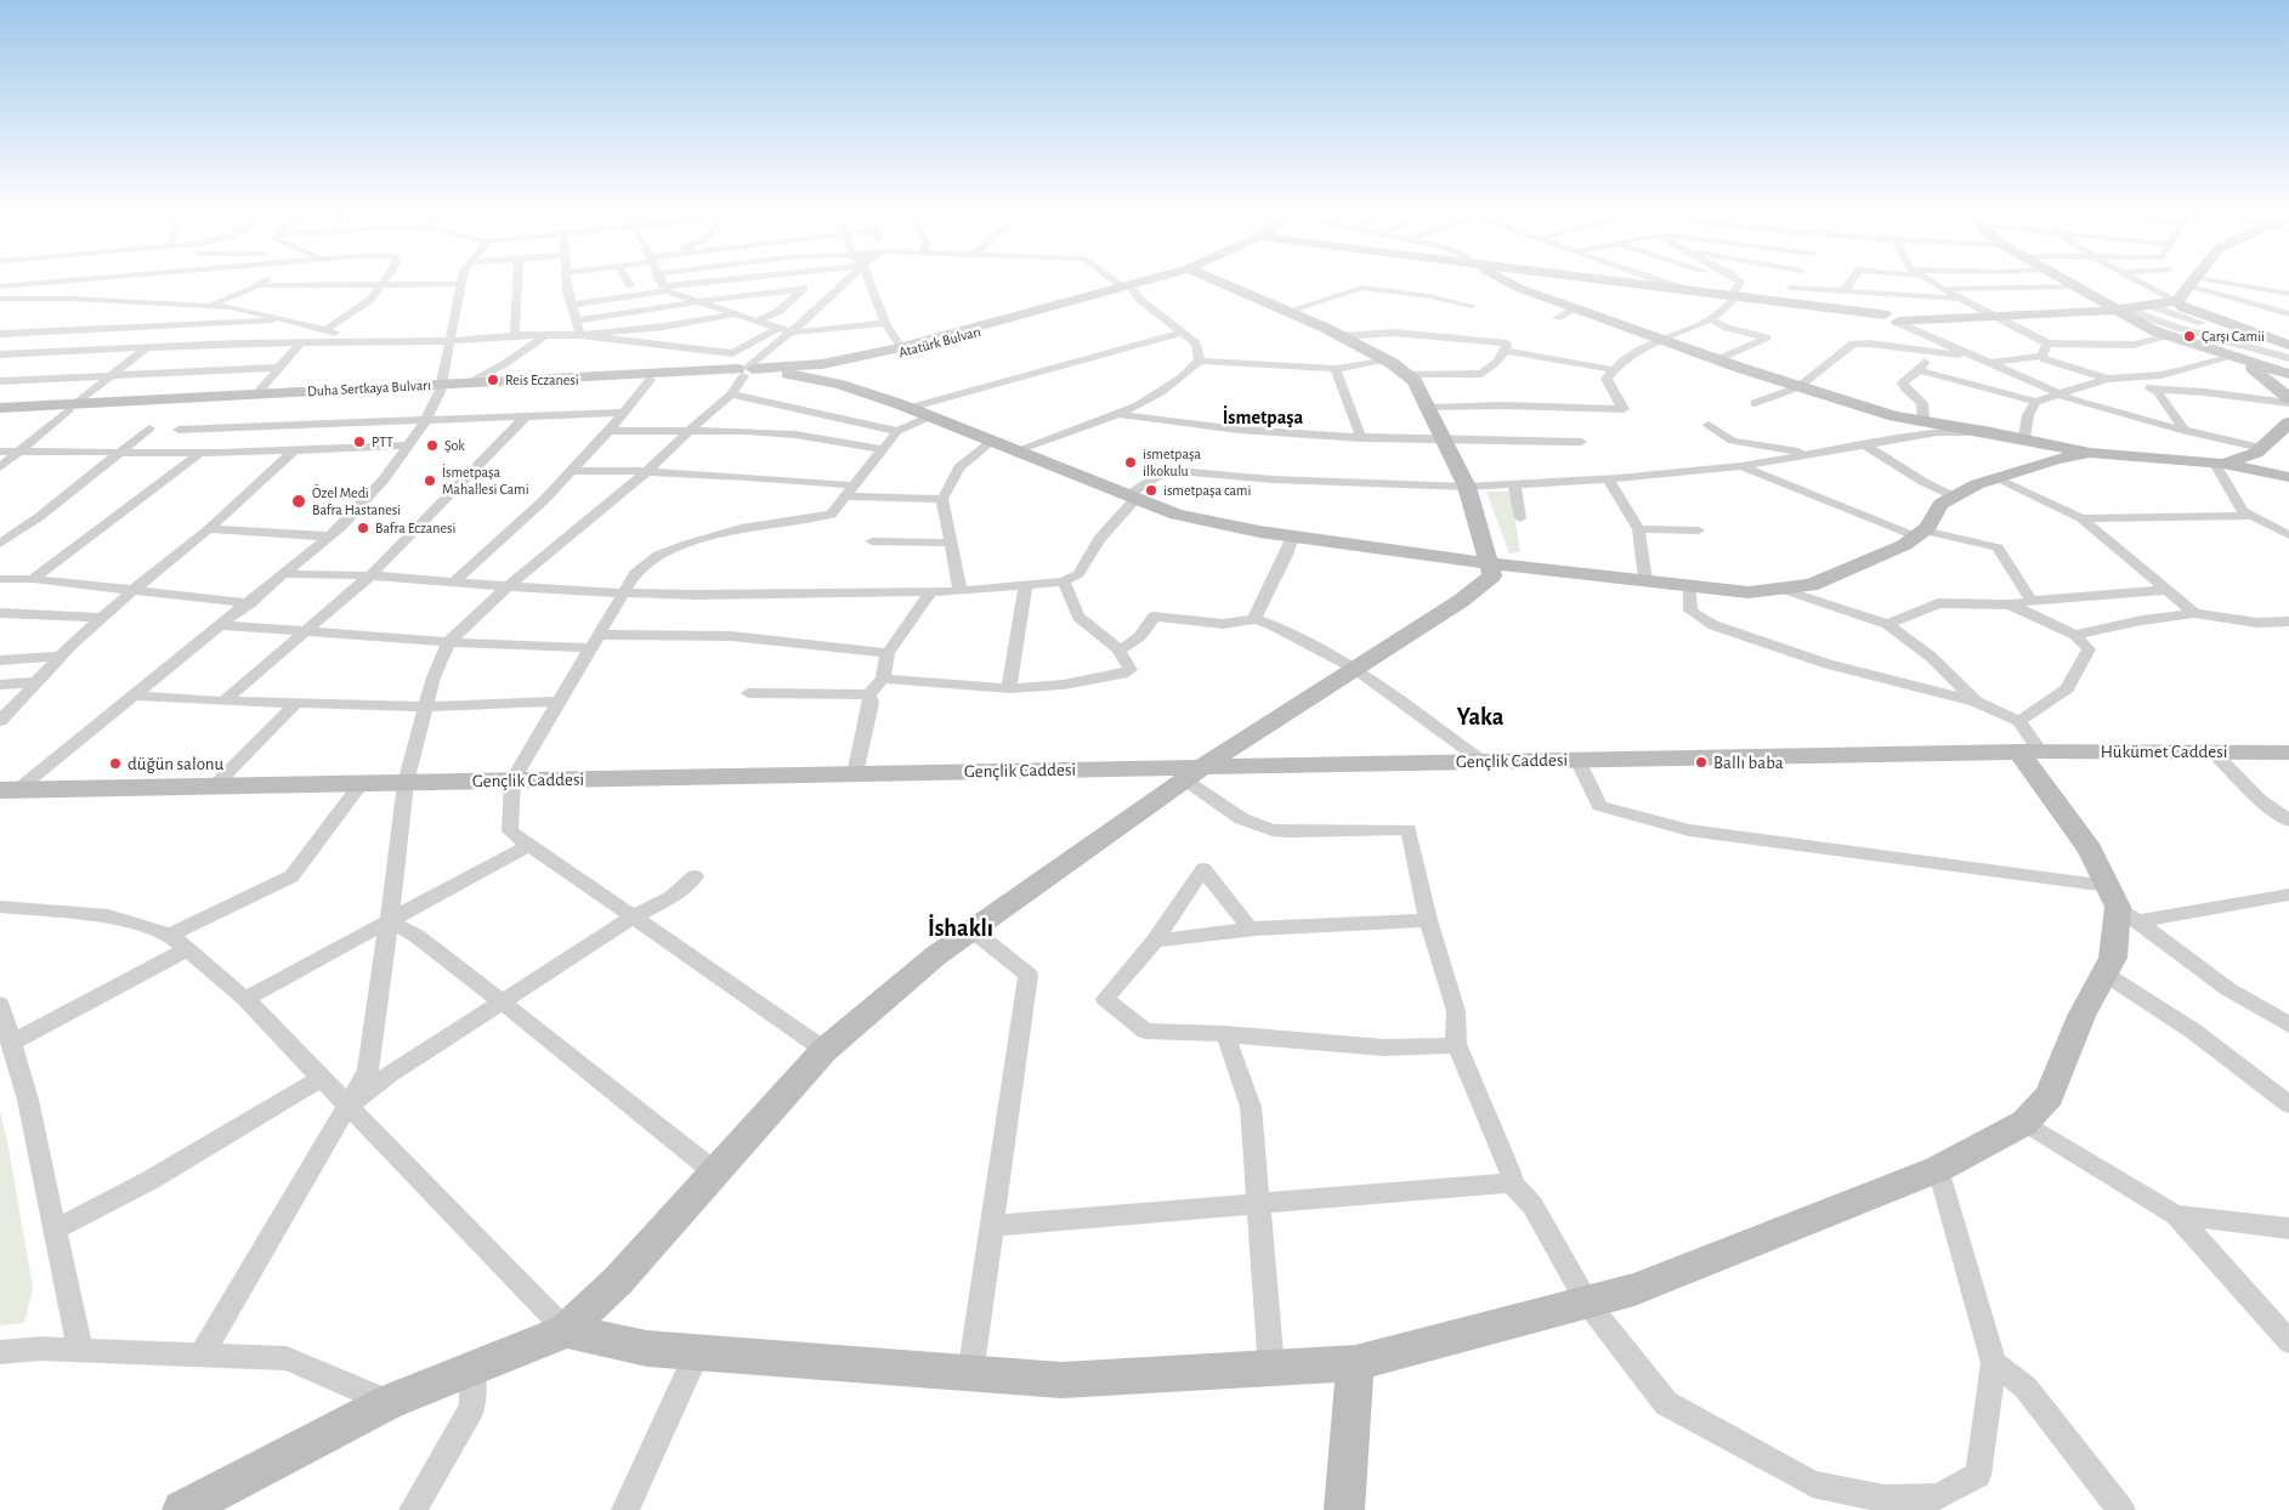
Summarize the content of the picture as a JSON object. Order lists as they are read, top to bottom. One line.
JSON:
{"streets":{"main road":["Atatürk Bulvarı","Duha Sertkaya Bulvarı","Hükümet Caddesi","Gençlik Caddesi"]},"crossings":[["Atatürk Bulvarı","Duha Sertkaya Bulvarı"],["Hükümet Caddesi","Gençlik Caddesi"]],"districts":["İsmetpaşa","Yaka","İshaklı"],"places":["Çarşı Camii","Reis Eczanesi","PTT","Şok","ismetpaşa ilkokulu","İsmetpaşa Mahallesi Cami","ismetpaşa cami","Özel Medi Bafra Hastanesi","Bafra Eczanesi","Ballı baba","düğün salonu"]}
